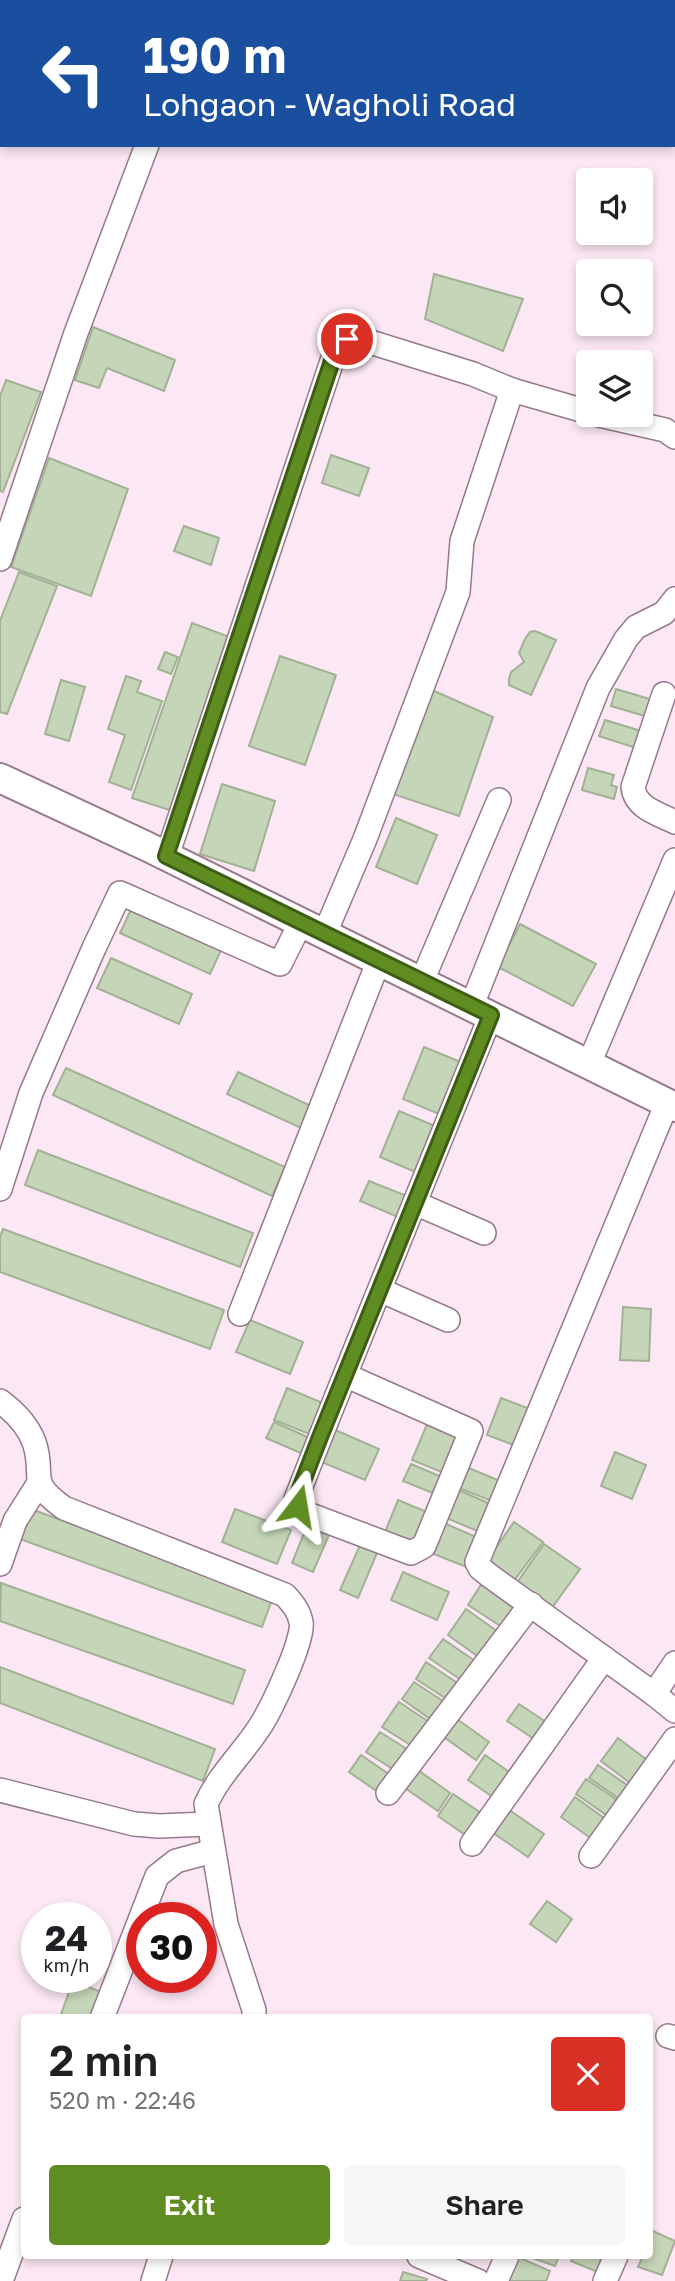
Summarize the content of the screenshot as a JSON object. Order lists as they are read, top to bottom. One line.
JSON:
{"page":{"turn":["190 m","Lohgaon - Wagholi Road"],"speed":"24 km/h","limit":"30","heading":["2 min","520 m · 22:46"],"buttons":["Exit","Share"]}}
